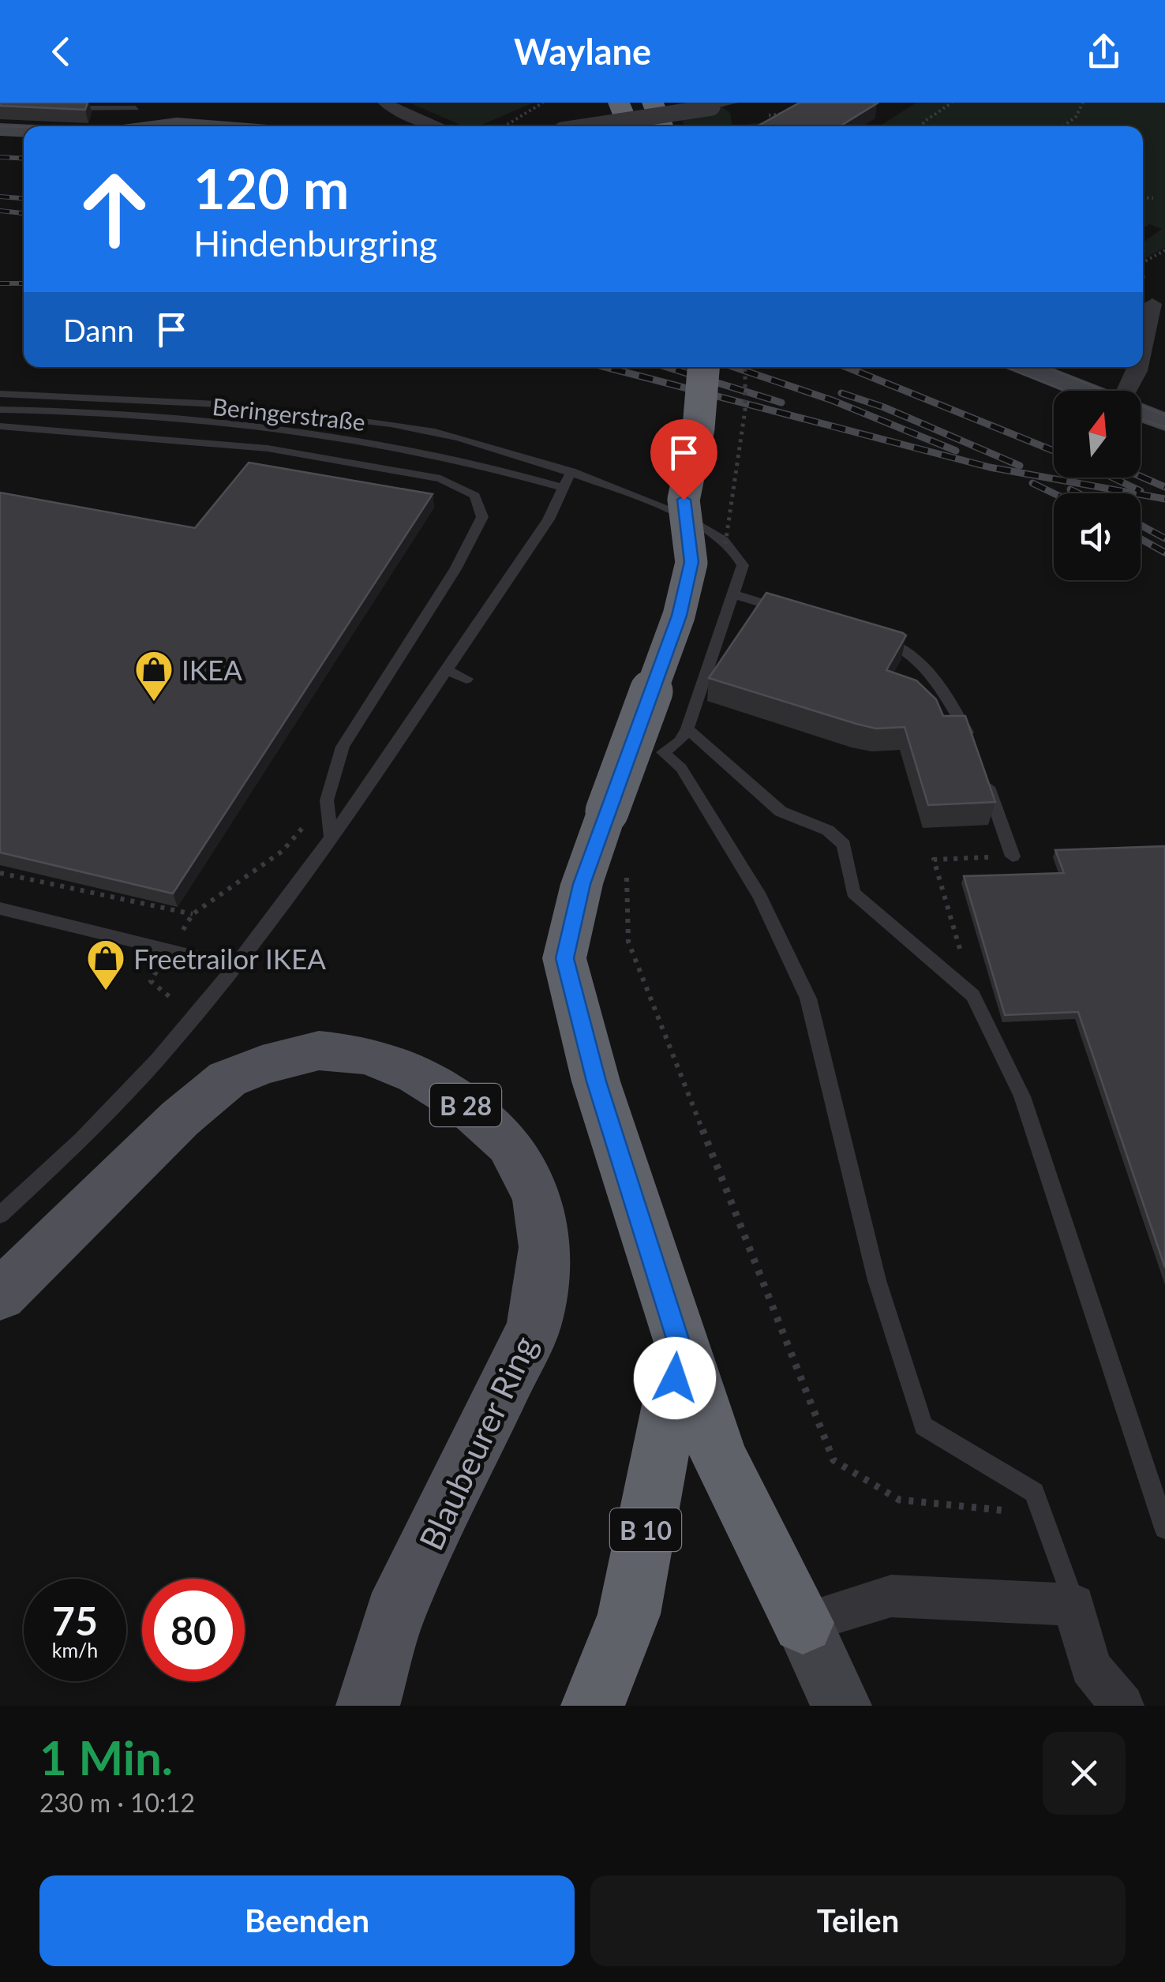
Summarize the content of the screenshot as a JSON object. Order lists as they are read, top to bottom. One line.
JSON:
{"streets":{"highway":["B 10"],"main road":["B 28","Blaubeurer Ring"],"lane":["Beringerstraße"]},"places":{"shop":["IKEA","Freetrailor IKEA"]},"north":"top","page":{"header":"Waylane","turn":["120 m","Hindenburgring"],"then":"Dann","speed":"75 km/h","limit":"80","heading":["1 Min.","230 m · 10:12"],"buttons":["Beenden","Teilen"]}}
